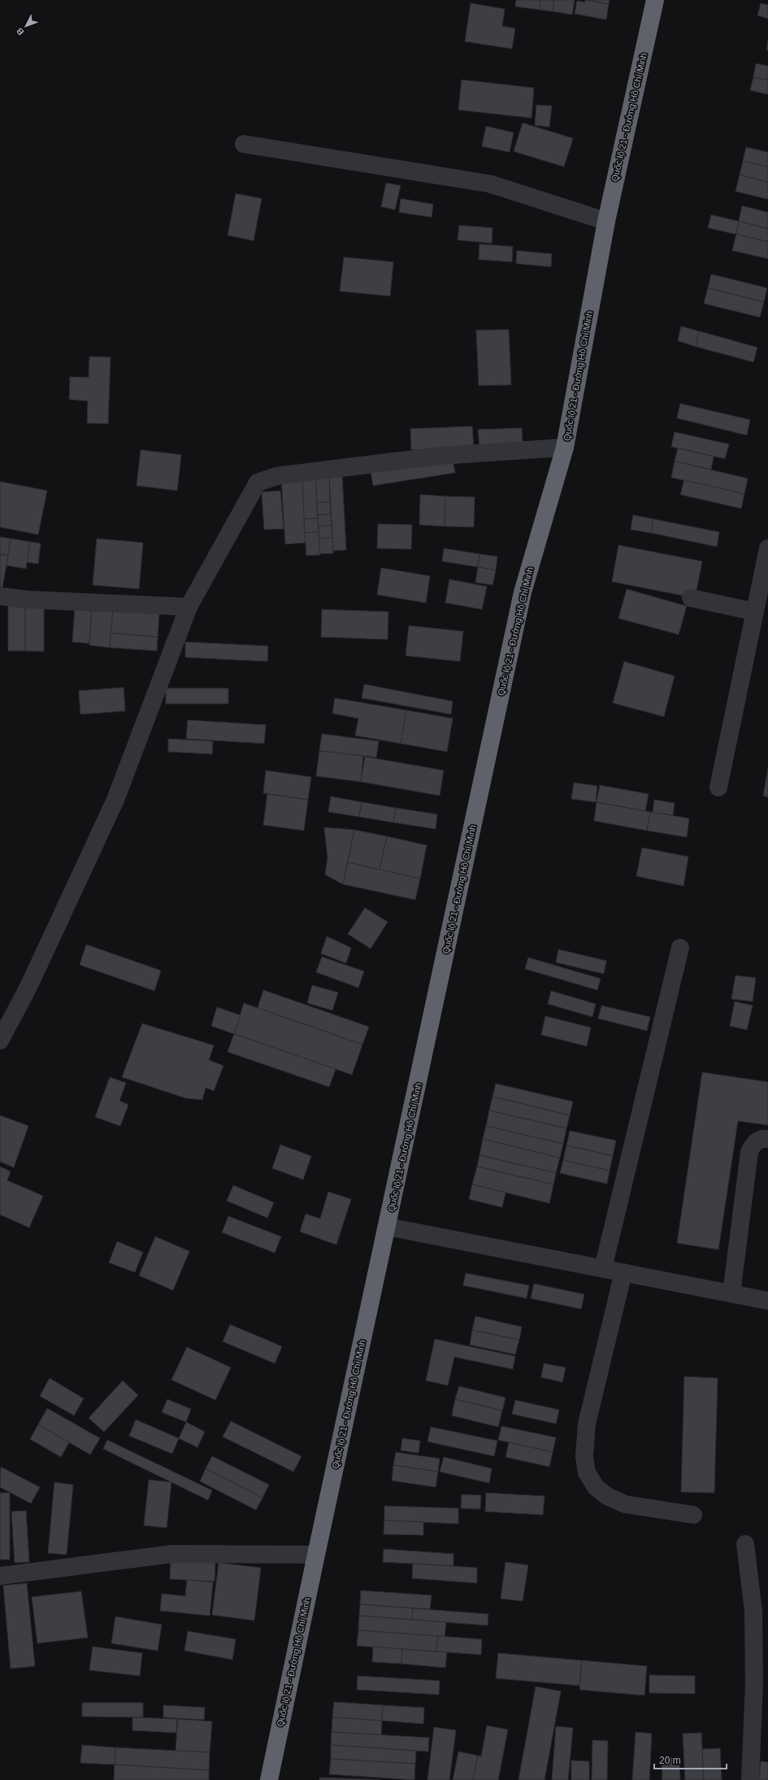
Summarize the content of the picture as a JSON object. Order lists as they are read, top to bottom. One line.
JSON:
{"streets":{"highway":["Quốc lộ 21 - Đường Hồ Chí Minh"]},"scale_bar":"20 m","north":"bottom left"}
